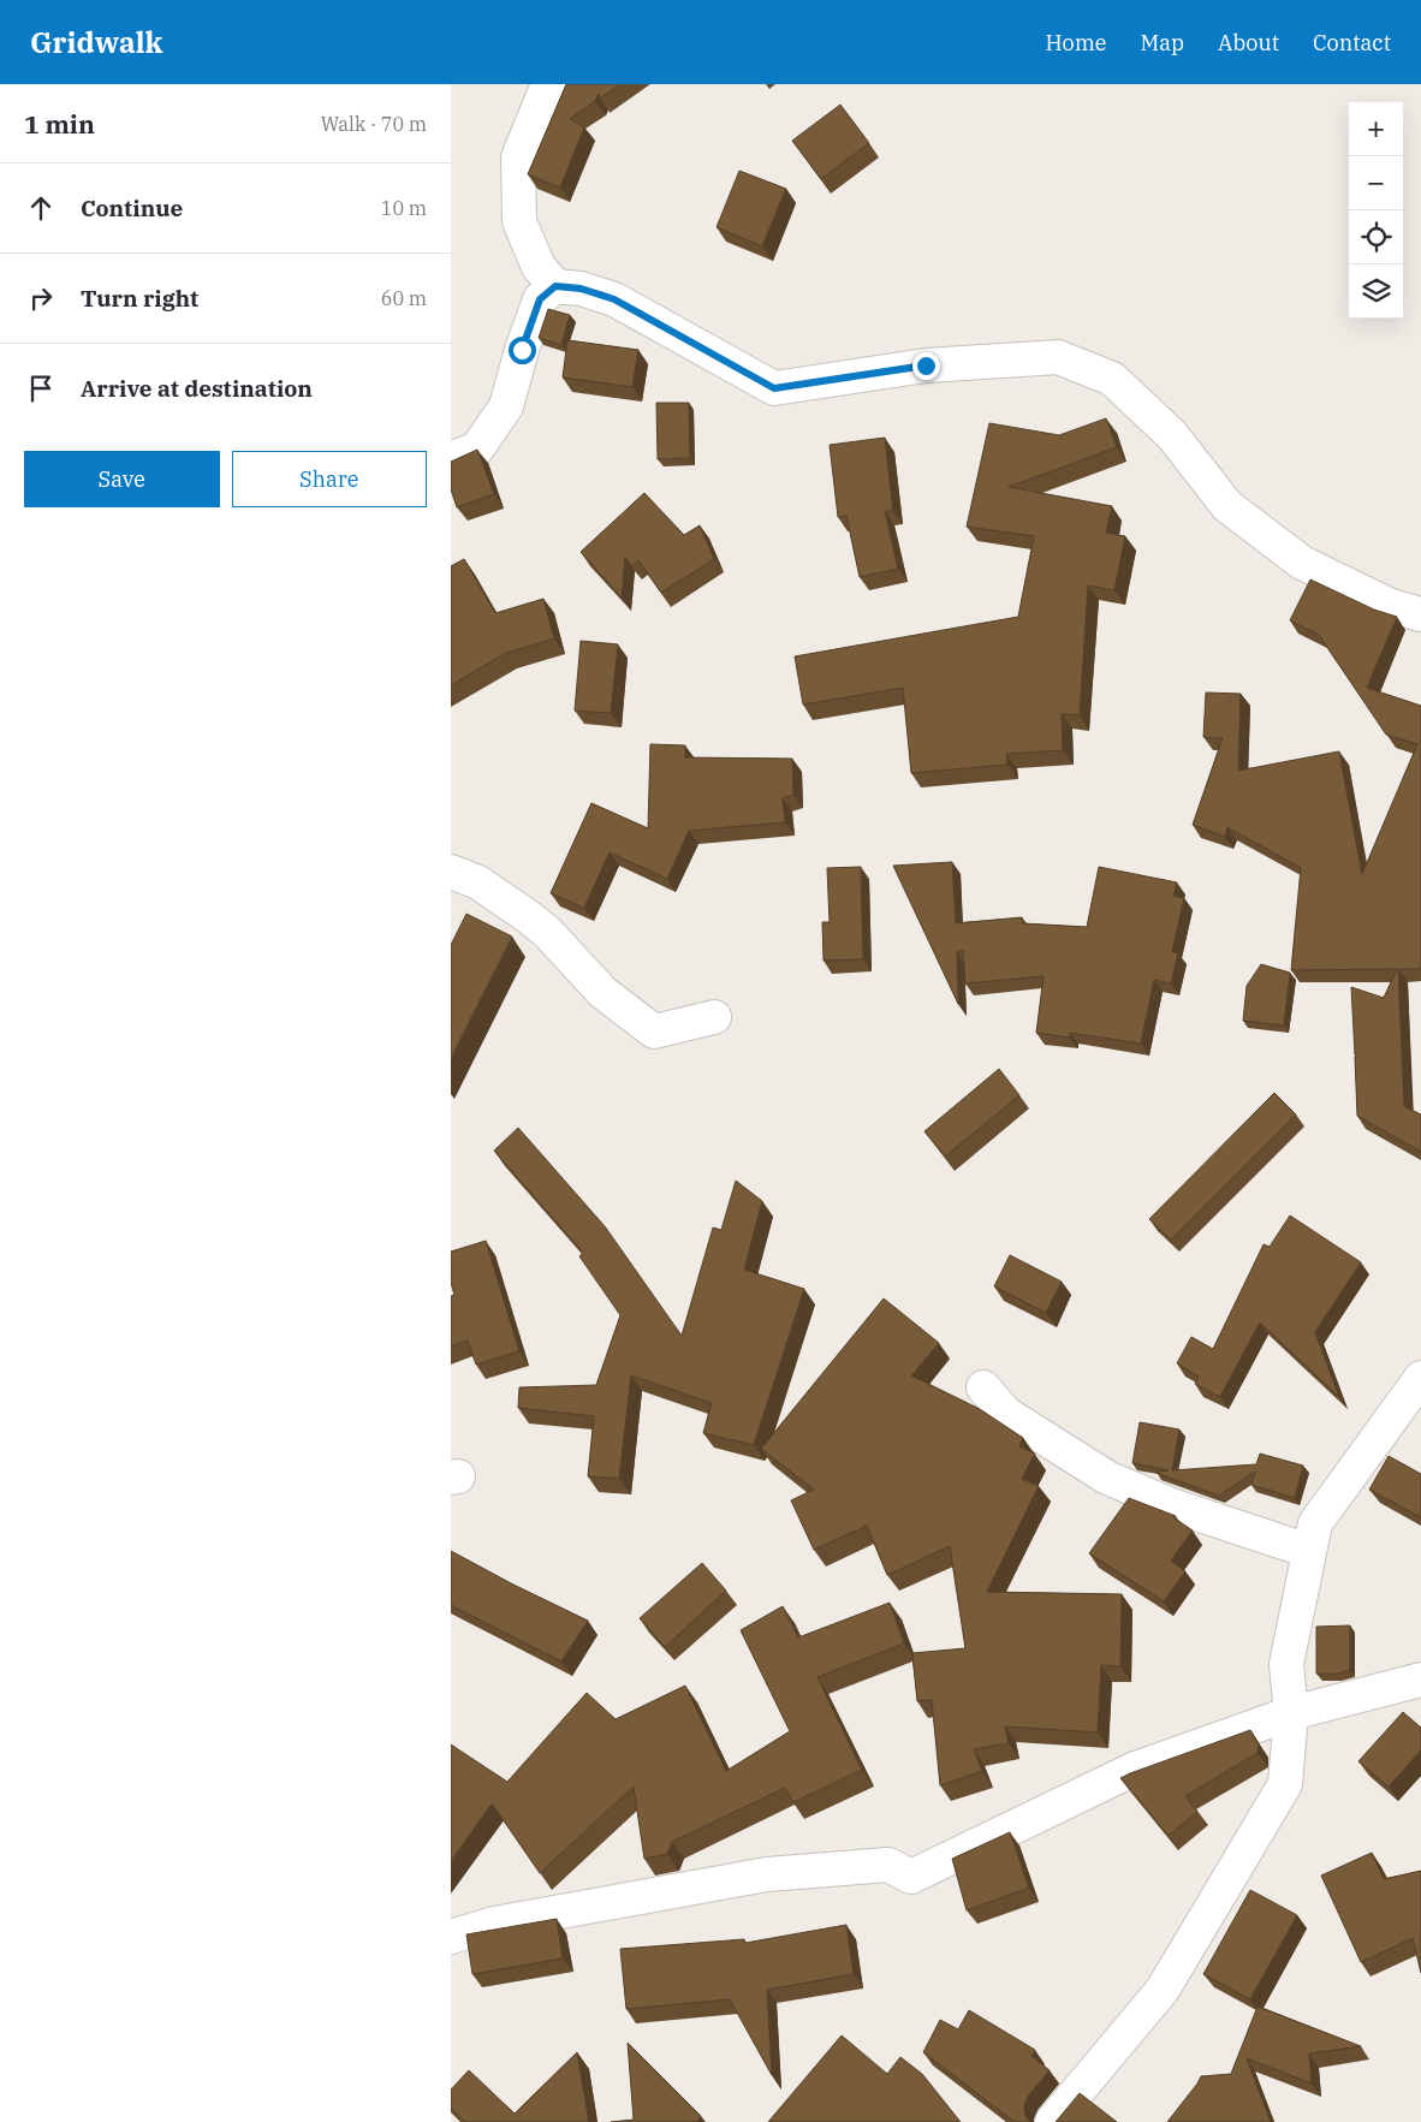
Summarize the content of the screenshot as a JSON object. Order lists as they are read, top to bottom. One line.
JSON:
{"page":{"header":"Gridwalk","nav":["Home","Map","About","Contact"],"heading":["1 min","Walk · 70 m"],"map_buttons":["+","−"],"list":[["Continue","10 m"],["Turn right","60 m"],"Arrive at destination"],"buttons":["Save","Share"]}}
